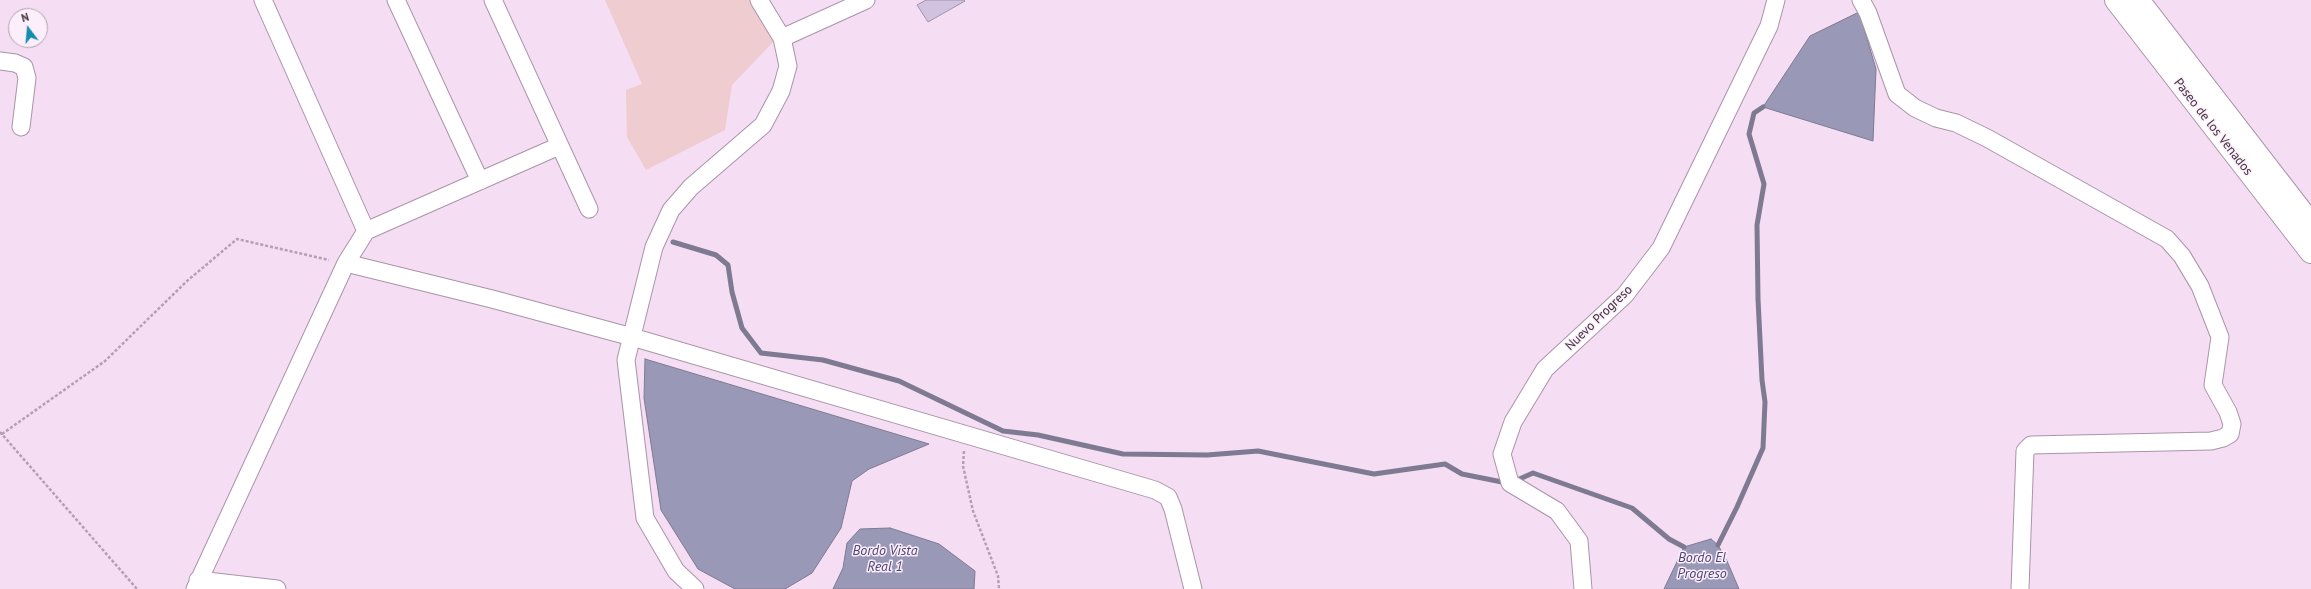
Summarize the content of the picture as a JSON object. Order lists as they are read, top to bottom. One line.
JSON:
{"streets":{"street":["Paseo de los Venados","Nuevo Progreso"]},"water":["Bordo Vista Real 1","Bordo El Progreso"],"north":"top"}
